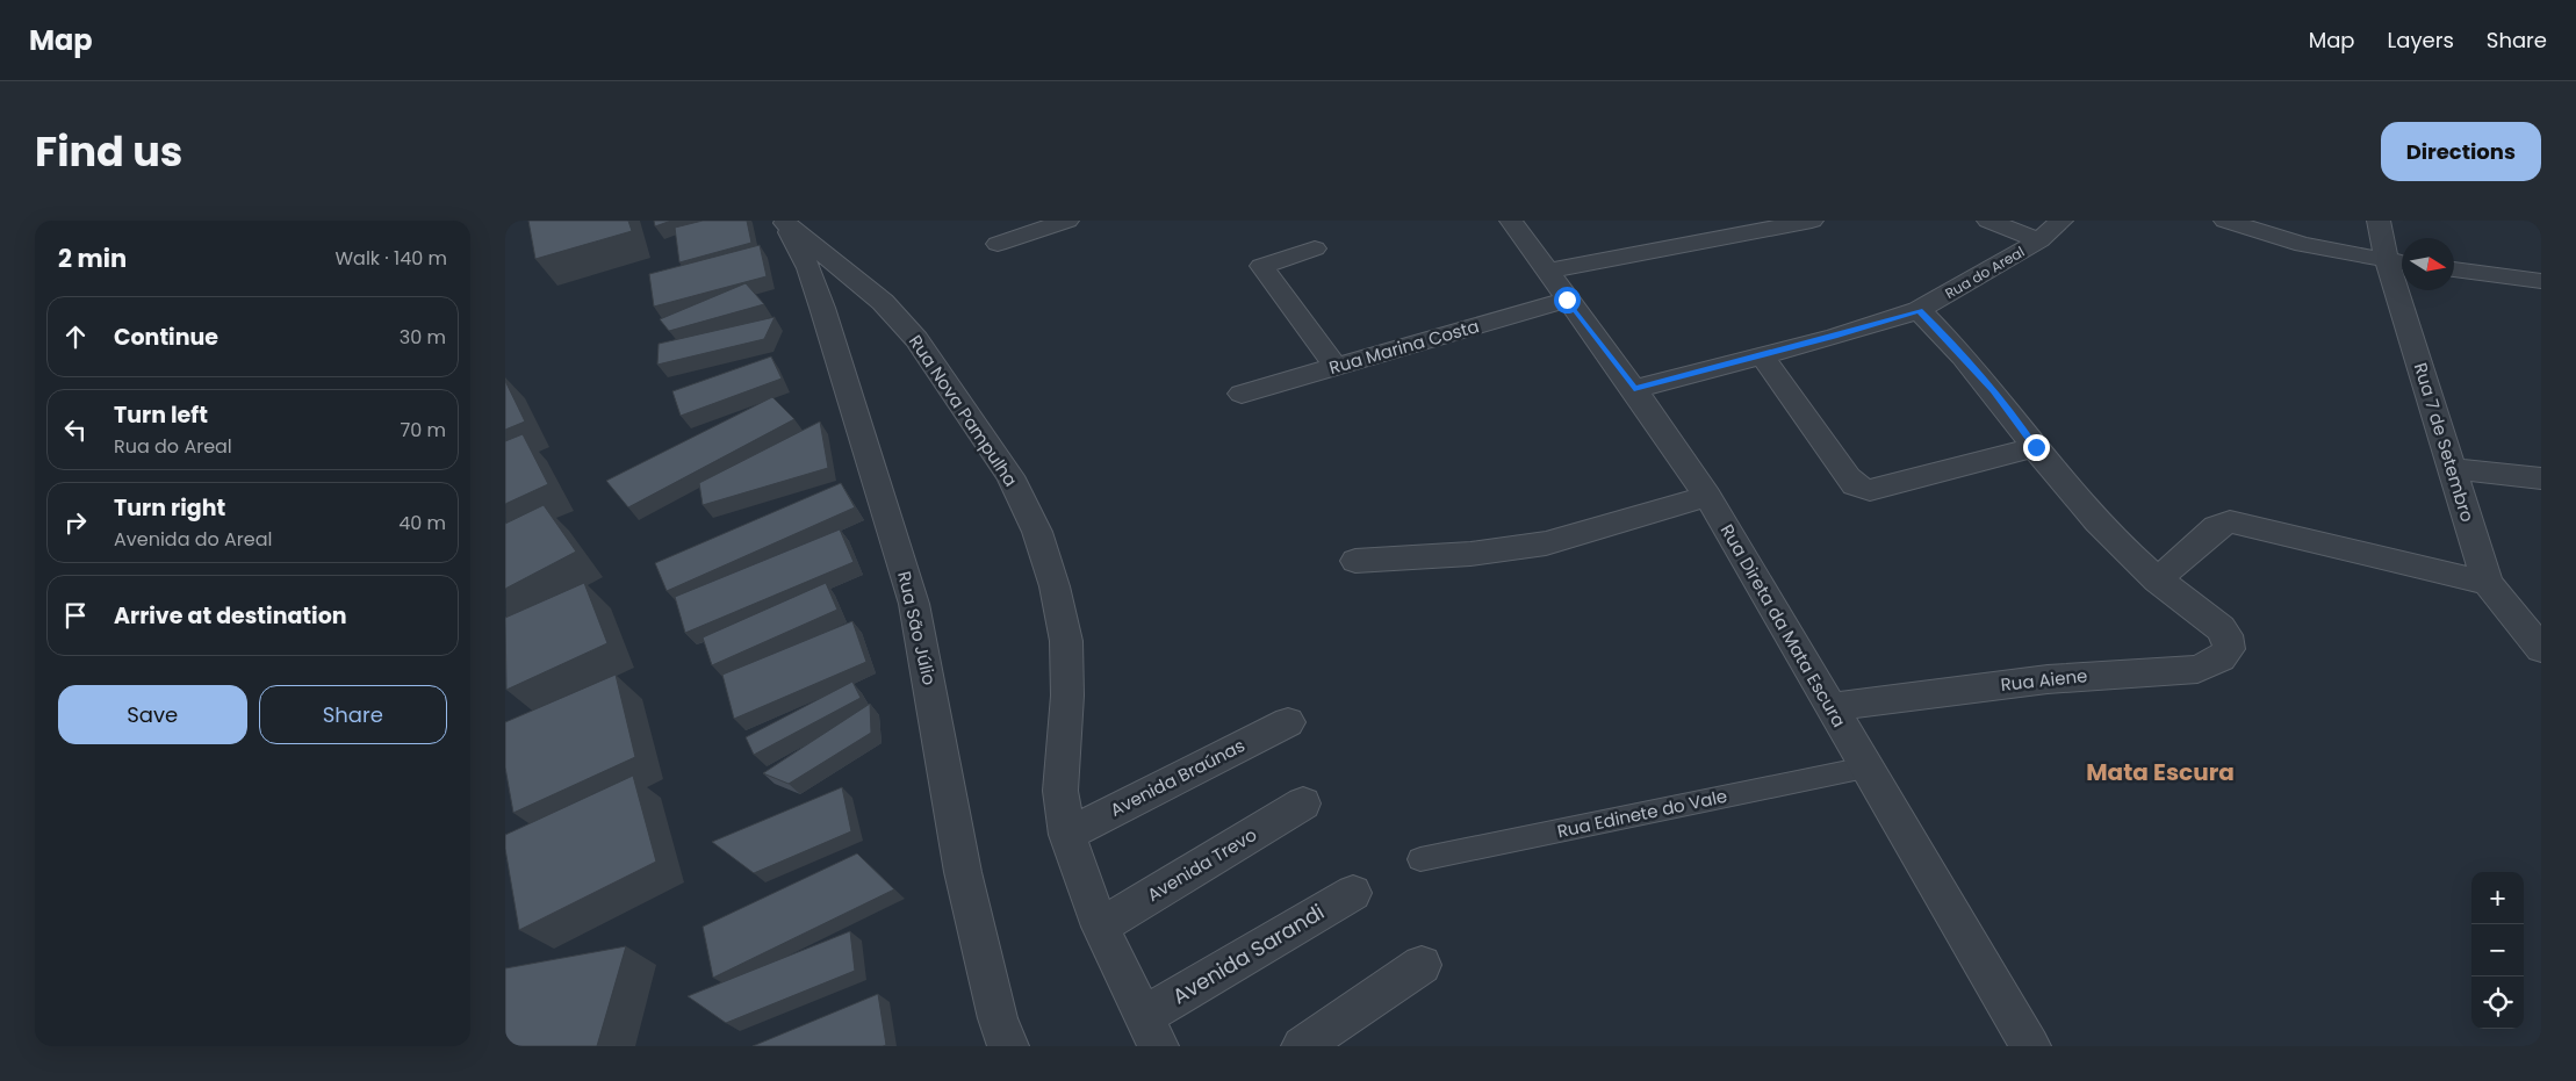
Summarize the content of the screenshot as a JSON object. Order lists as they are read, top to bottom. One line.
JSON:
{"streets":{"street":["Rua do Areal","Rua Marina Costa","Rua Nova Pampulha","Rua 7 de Setembro","Rua Direta da Mata Escura","Rua São Júlio","Rua Aiene","Avenida Braúnas","Avenida Trevo","Avenida Sarandi"],"lane":["Rua Edinete do Vale"]},"crossings":[["Rua do Areal","Rua Direta da Mata Escura"],["Rua Marina Costa","Rua Direta da Mata Escura"],["Rua Nova Pampulha","Rua São Júlio"],["Rua Nova Pampulha","Avenida Braúnas"],["Rua Nova Pampulha","Avenida Trevo"],["Rua Nova Pampulha","Avenida Sarandi"],["Rua Direta da Mata Escura","Rua Aiene"],["Rua Direta da Mata Escura","Rua Edinete do Vale"]],"districts":["Mata Escura"],"north":"right","page":{"header":"Map","nav":["Map","Layers","Share"],"title":"Find us","buttons":["Directions",["Save","Share"]],"heading":["2 min","Walk · 140 m"],"list":[["Continue","30 m"],["Turn left","Rua do Areal","70 m"],["Turn right","Avenida do Areal","40 m"],"Arrive at destination"],"map_buttons":["+","−"]}}
